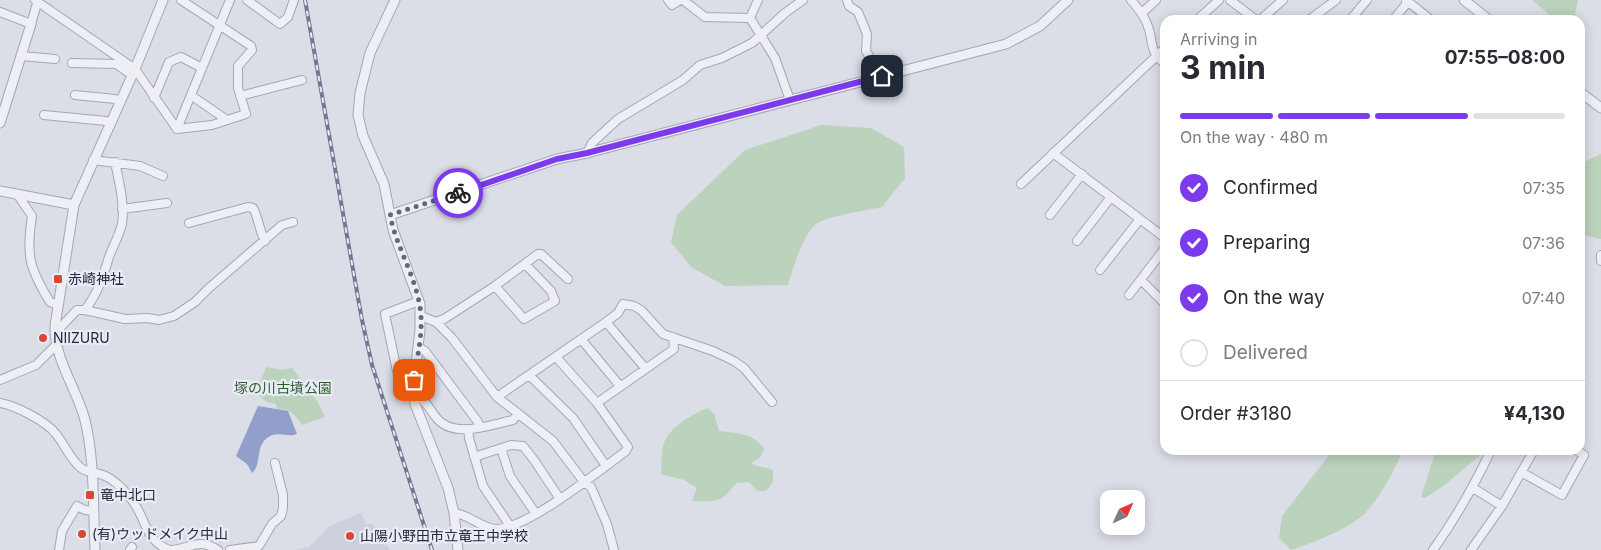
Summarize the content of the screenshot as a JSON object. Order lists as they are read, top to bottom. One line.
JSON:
{"parks":["塚の川古墳公園"],"places":{"transit":["赤崎神社","竜中北口"],"other":["NIIZURU","(有)ウッドメイク中山","山陽小野田市立竜王中学校"]},"north":"top right","page":{"heading":["3 min","Arriving in","07:55–08:00"],"panel":["Order #3180","¥4,130"],"bar":"On the way · 480 m","list":[["Confirmed","07:35"],["Preparing","07:36"],["On the way","07:40"],"Delivered"]}}
